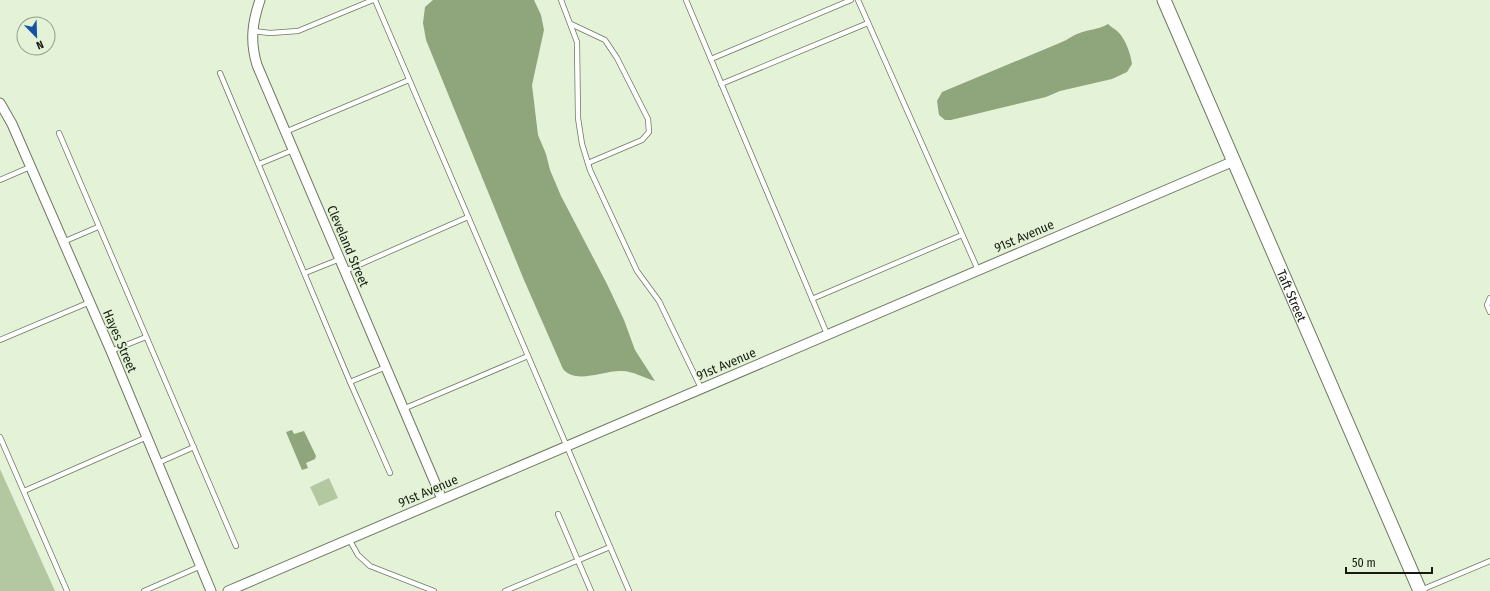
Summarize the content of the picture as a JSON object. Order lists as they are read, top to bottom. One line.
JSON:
{"streets":{"main road":["Taft Street"],"street":["91st Avenue","Cleveland Street","Hayes Street"]},"crossings":[["91st Avenue","Cleveland Street"],["91st Avenue","Taft Street"]],"scale_bar":"50 m","north":"bottom right"}
